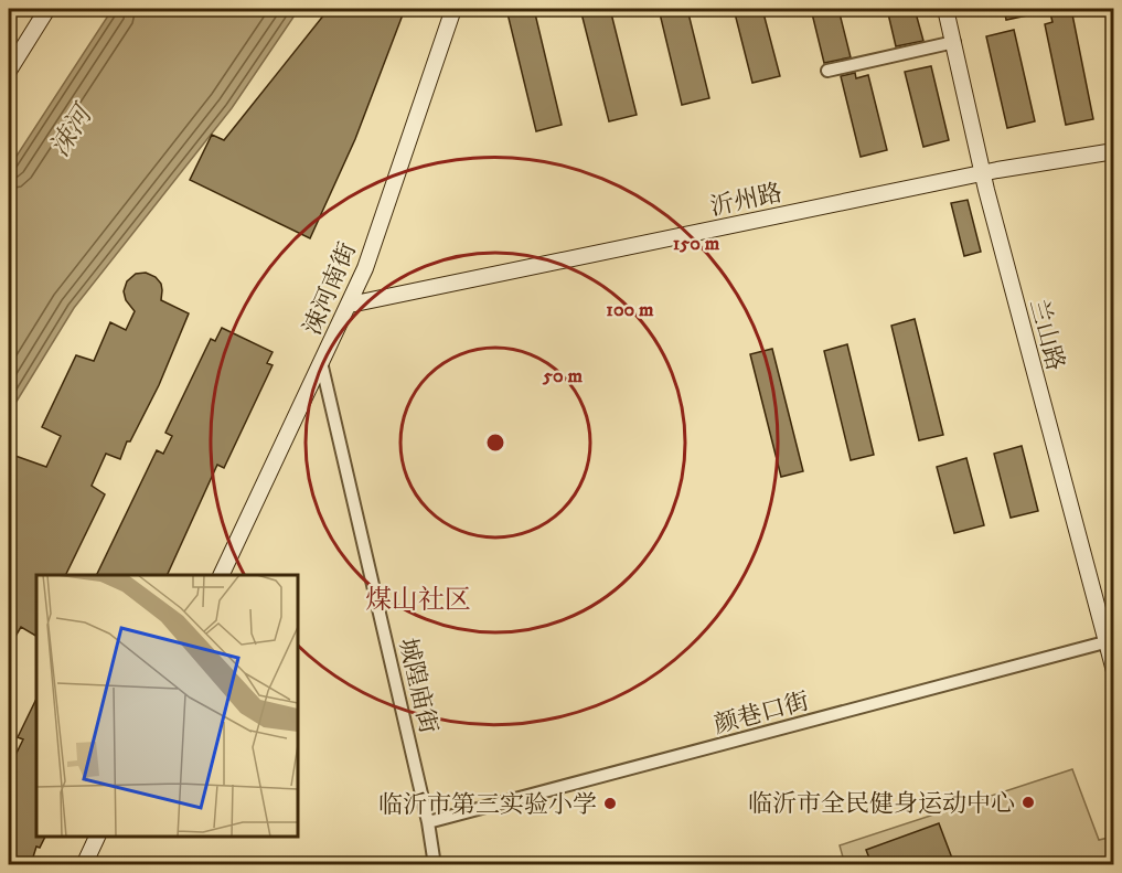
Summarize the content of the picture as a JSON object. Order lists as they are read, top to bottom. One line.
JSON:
{"streets":{"street":["沂州路","涑河南街","兰山路","城隍庙街","颜巷口街"]},"crossings":[["沂州路","涑河南街"],["沂州路","兰山路"],["涑河南街","城隍庙街"],["兰山路","颜巷口街"],["城隍庙街","颜巷口街"]],"districts":["煤山社区"],"water":["涑河"],"places":["临沂市全民健身运动中心","临沂市第三实验小学"],"rings":["150 m","100 m","50 m"]}
